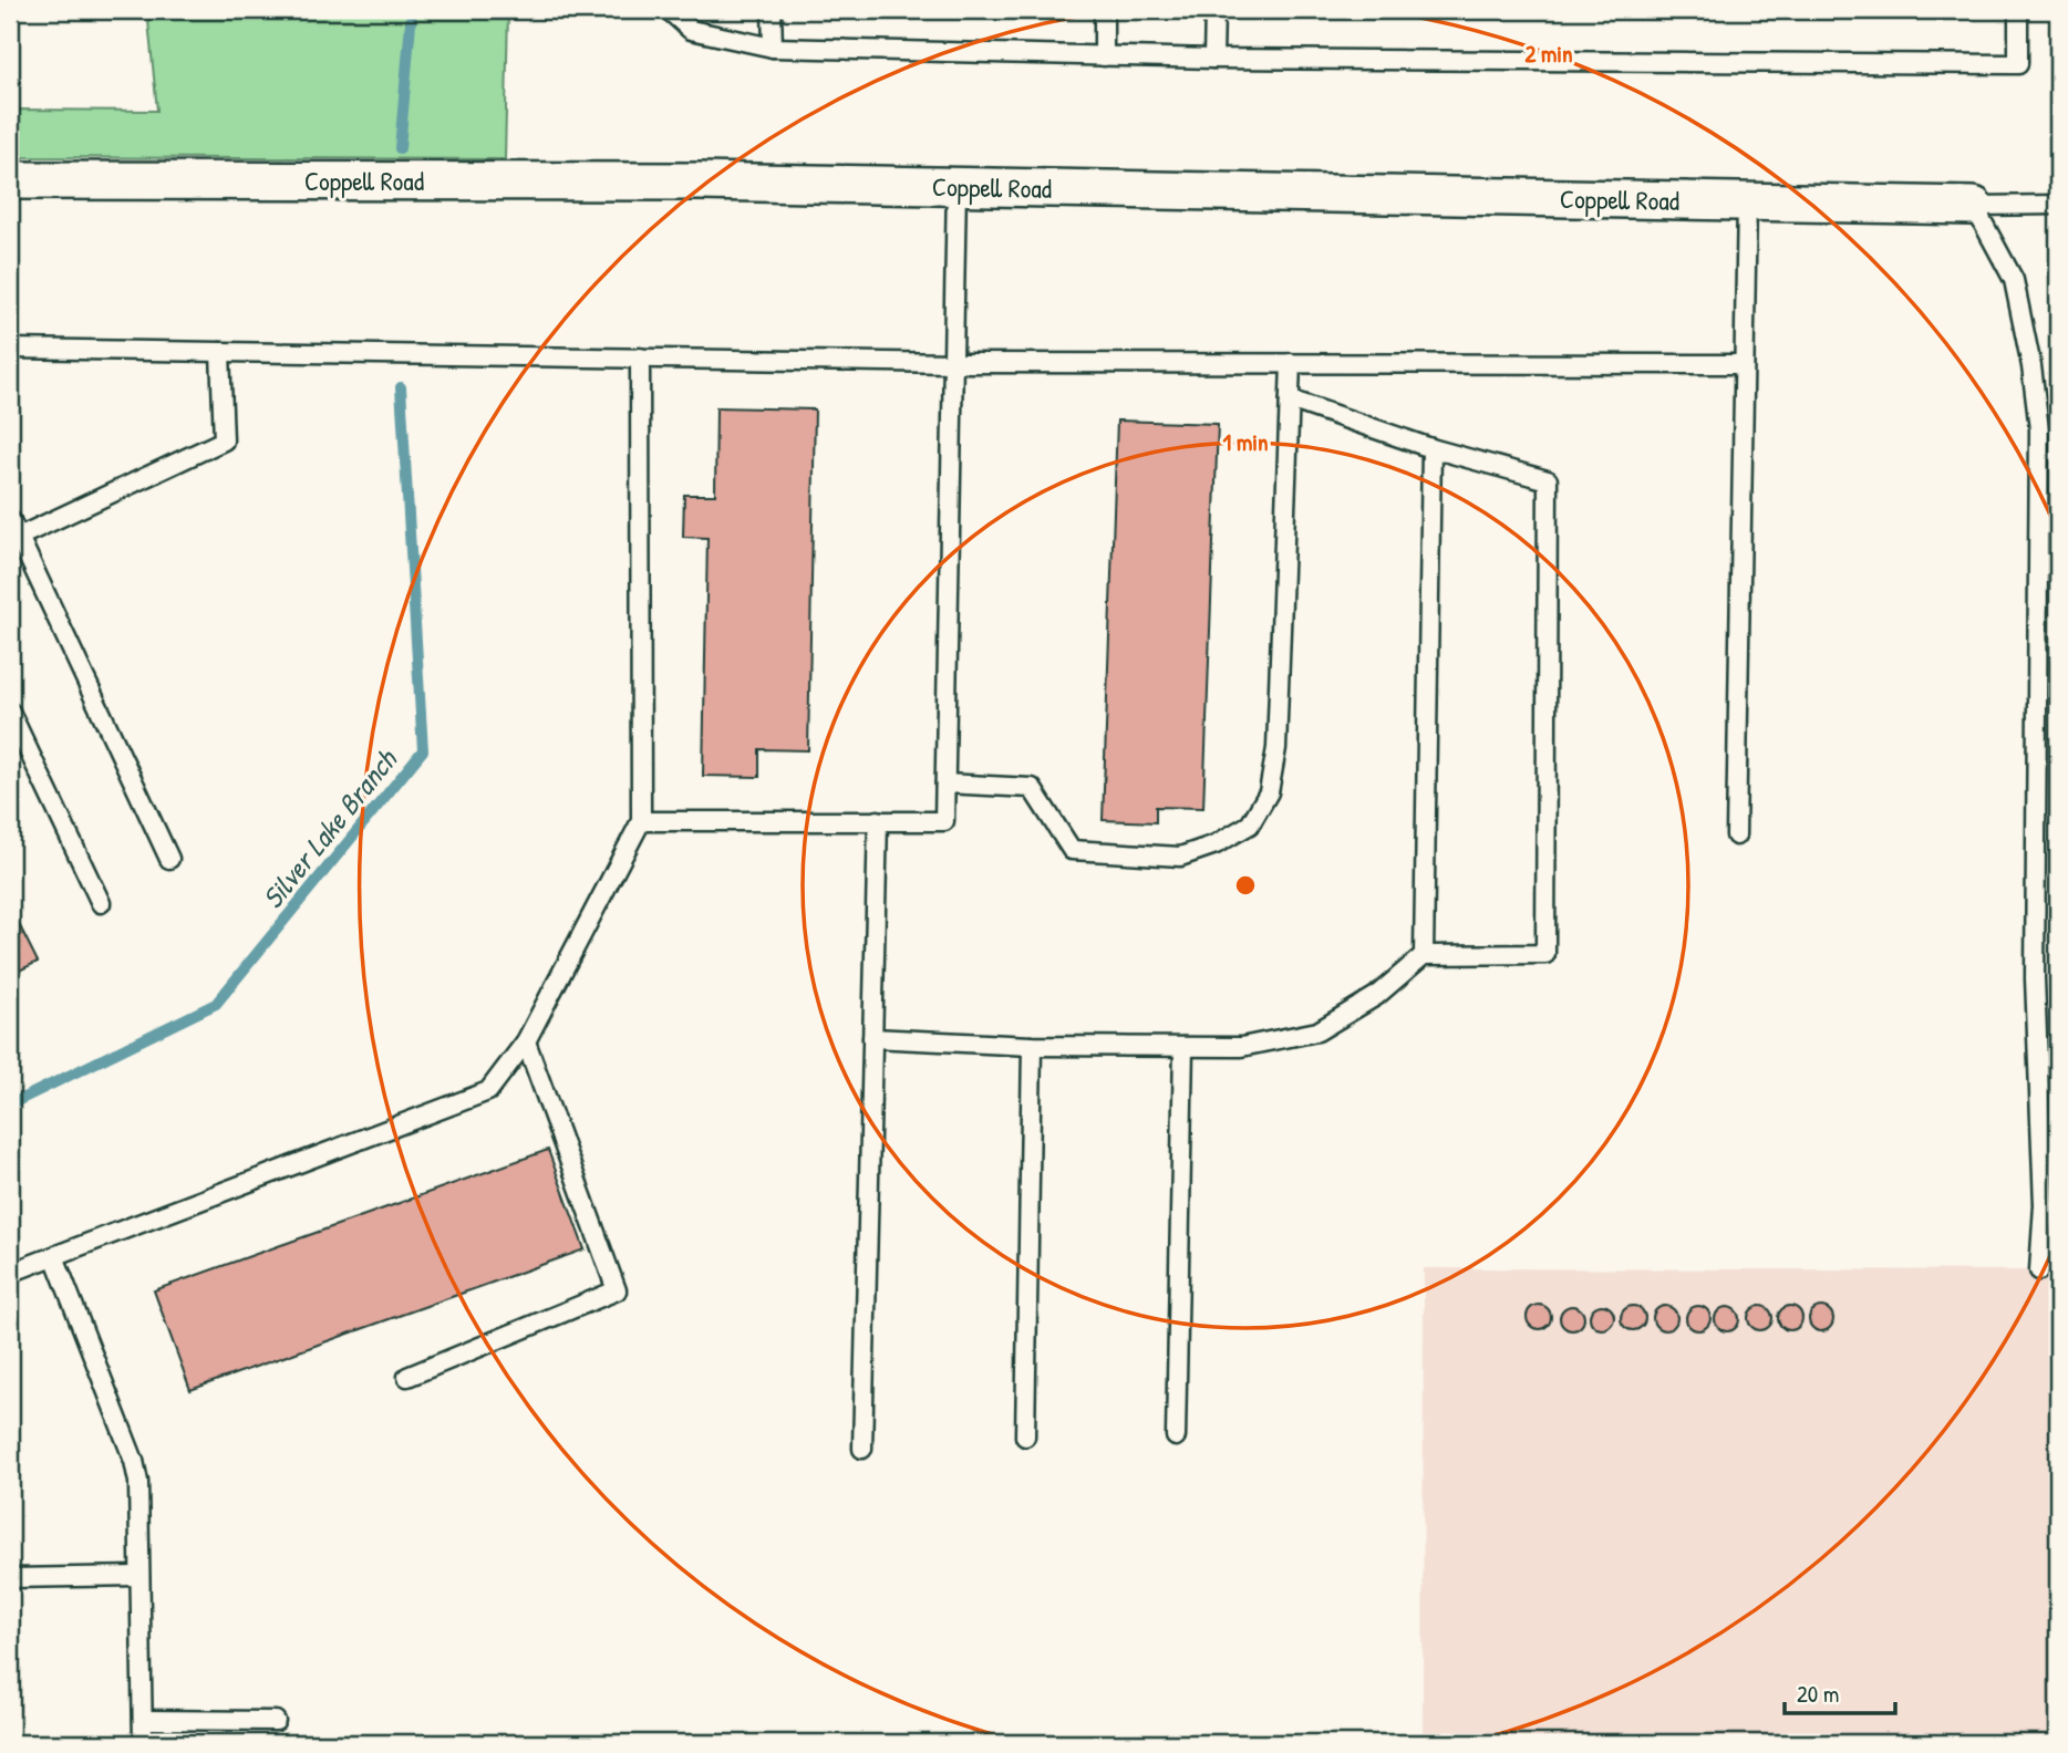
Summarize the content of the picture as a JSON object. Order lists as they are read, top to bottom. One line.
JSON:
{"streets":{"street":["Coppell Road"]},"water":["Silver Lake Branch"],"scale_bar":"20 m","rings":["2 min","1 min"]}
